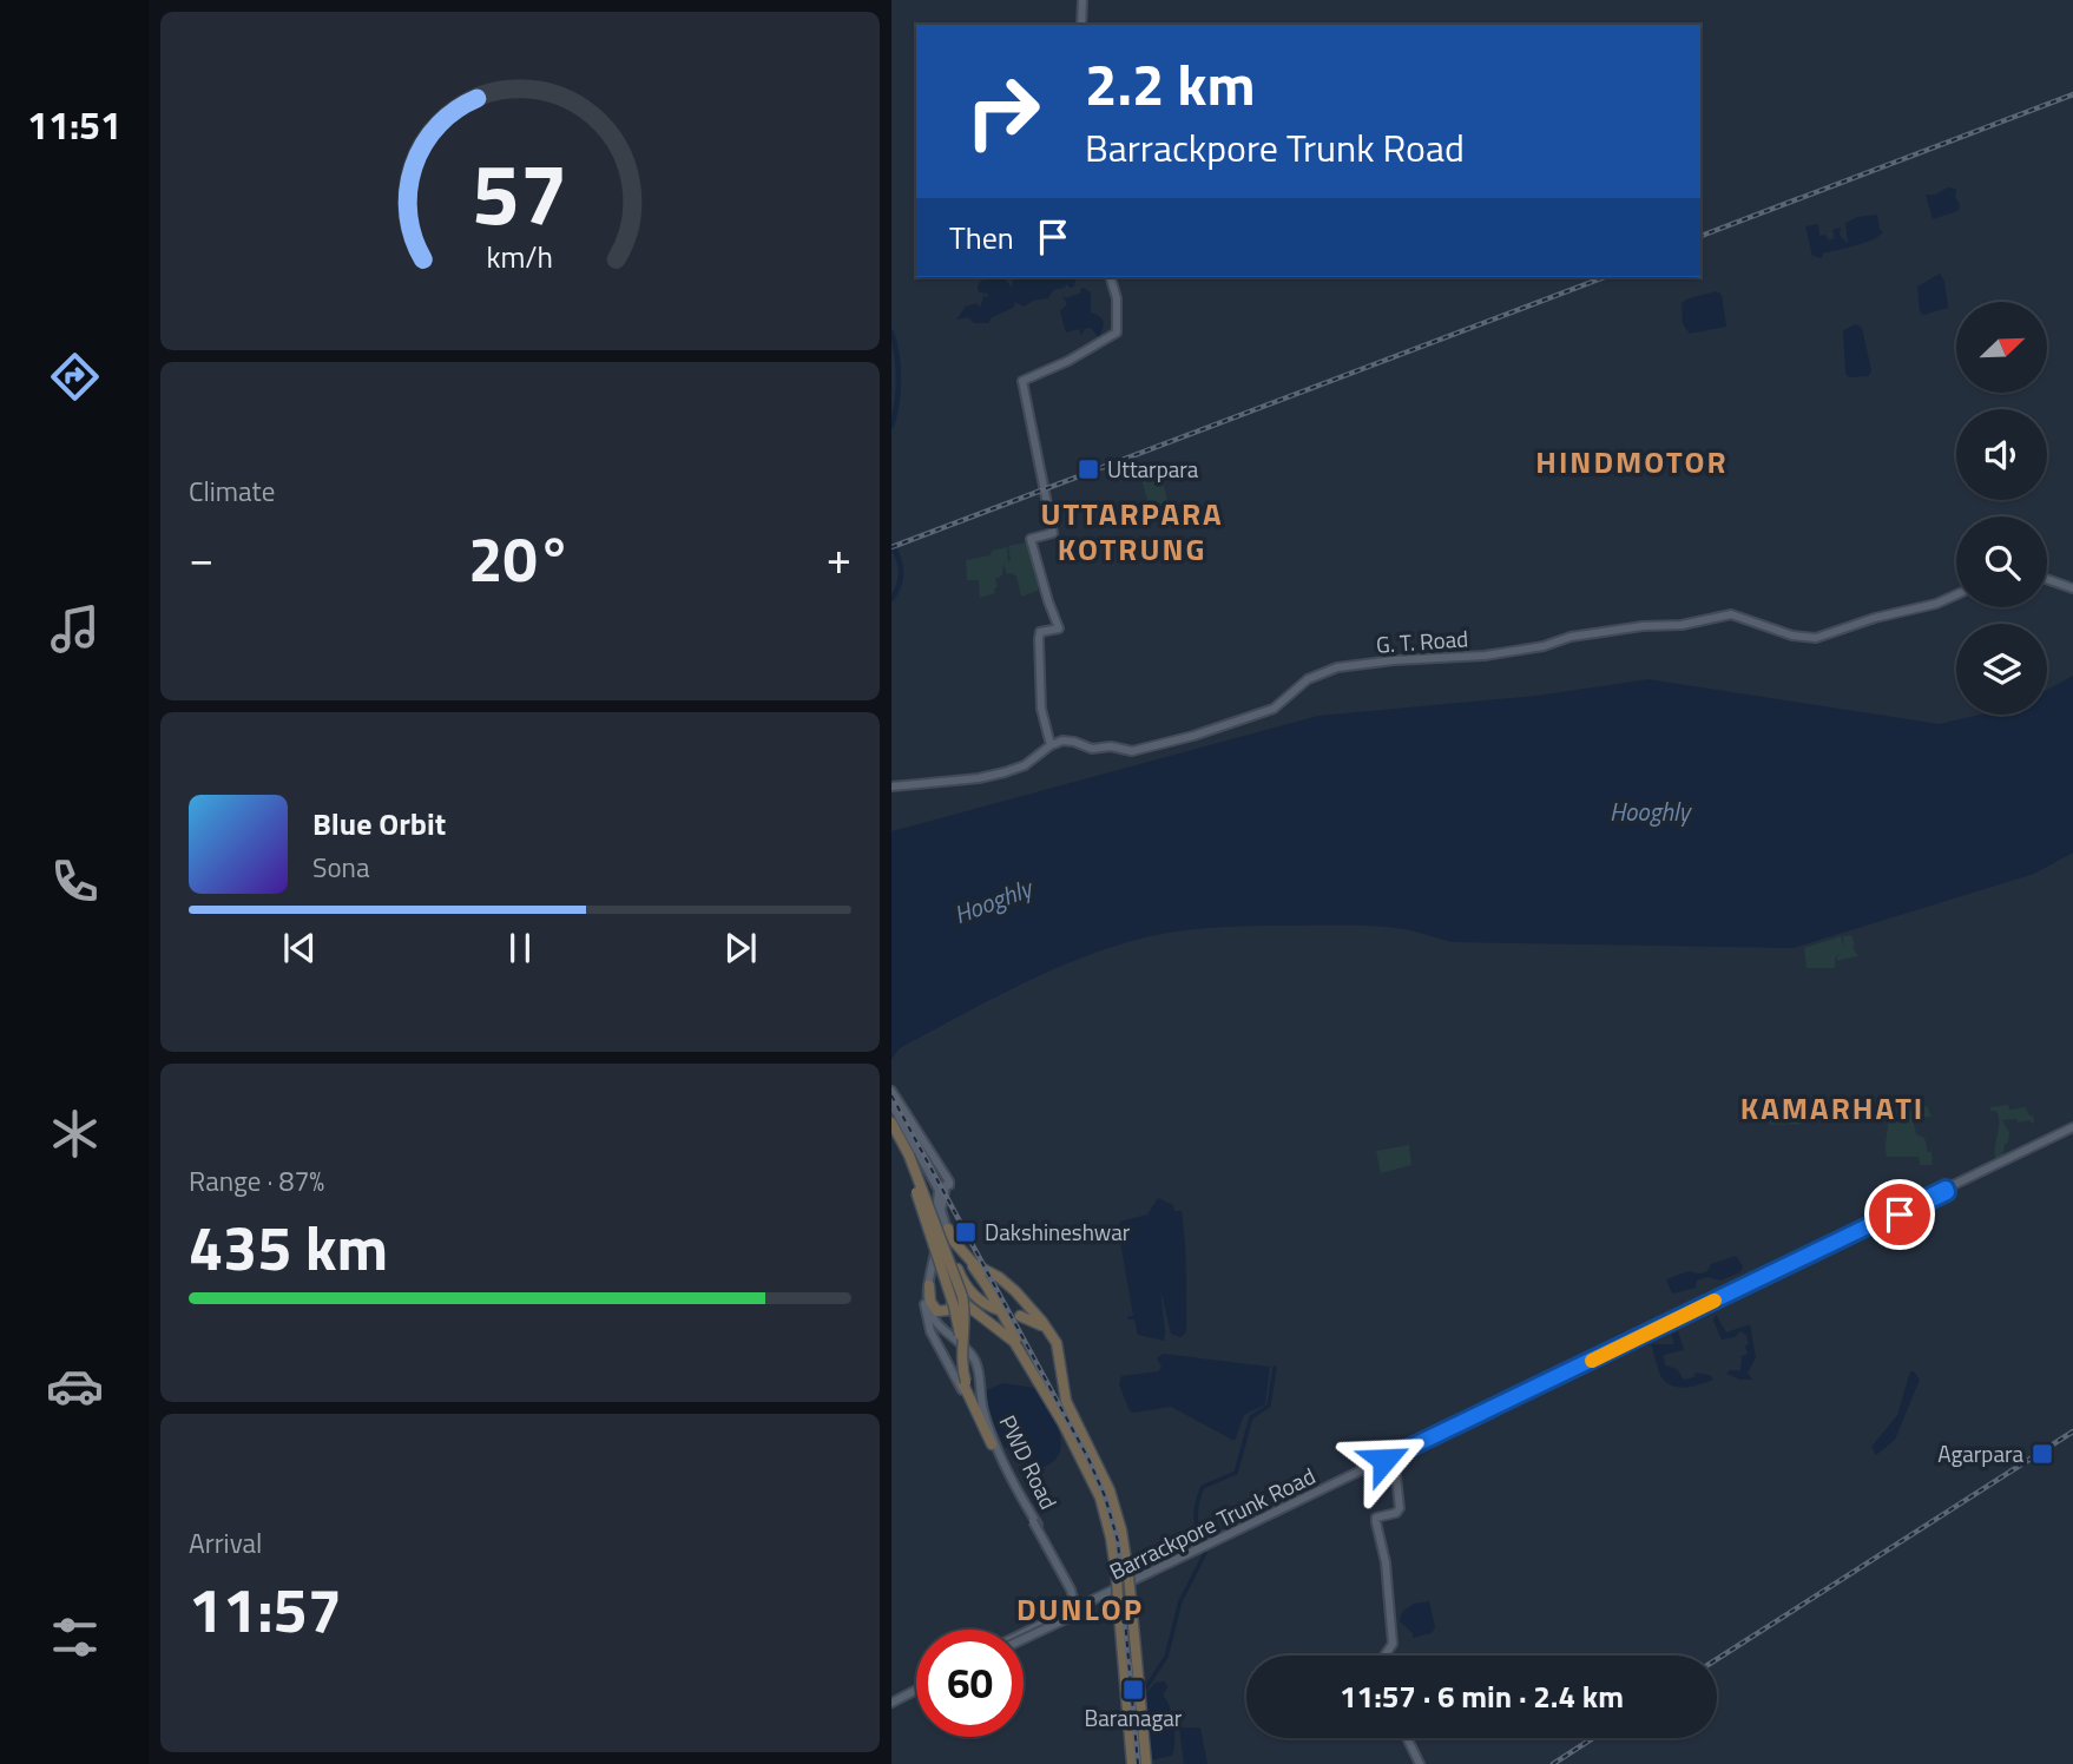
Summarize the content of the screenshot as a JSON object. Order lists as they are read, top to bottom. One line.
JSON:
{"streets":{"main road":["G. T. Road","PWD Road","Barrackpore Trunk Road"]},"crossings":[["PWD Road","Barrackpore Trunk Road"]],"districts":["HINDMOTOR","UTTARPARA KOTRUNG","KAMARHATI","DUNLOP"],"water":["Hooghly"],"places":{"transit":["Uttarpara","Dakshineshwar","Agarpara","Baranagar"]},"north":"top right","page":{"tabs":"11:51","turn":["2.2 km","Barrackpore Trunk Road"],"then":"Then","tile":["Climate",["Range · 87%","435 km"],["Arrival","11:57"]],"heat":["−","20°","+"],"song":["Blue Orbit","Sona"],"limit":"60","trip":"11:57 · 6 min · 2.4 km","gauge":["57","km/h"]}}
